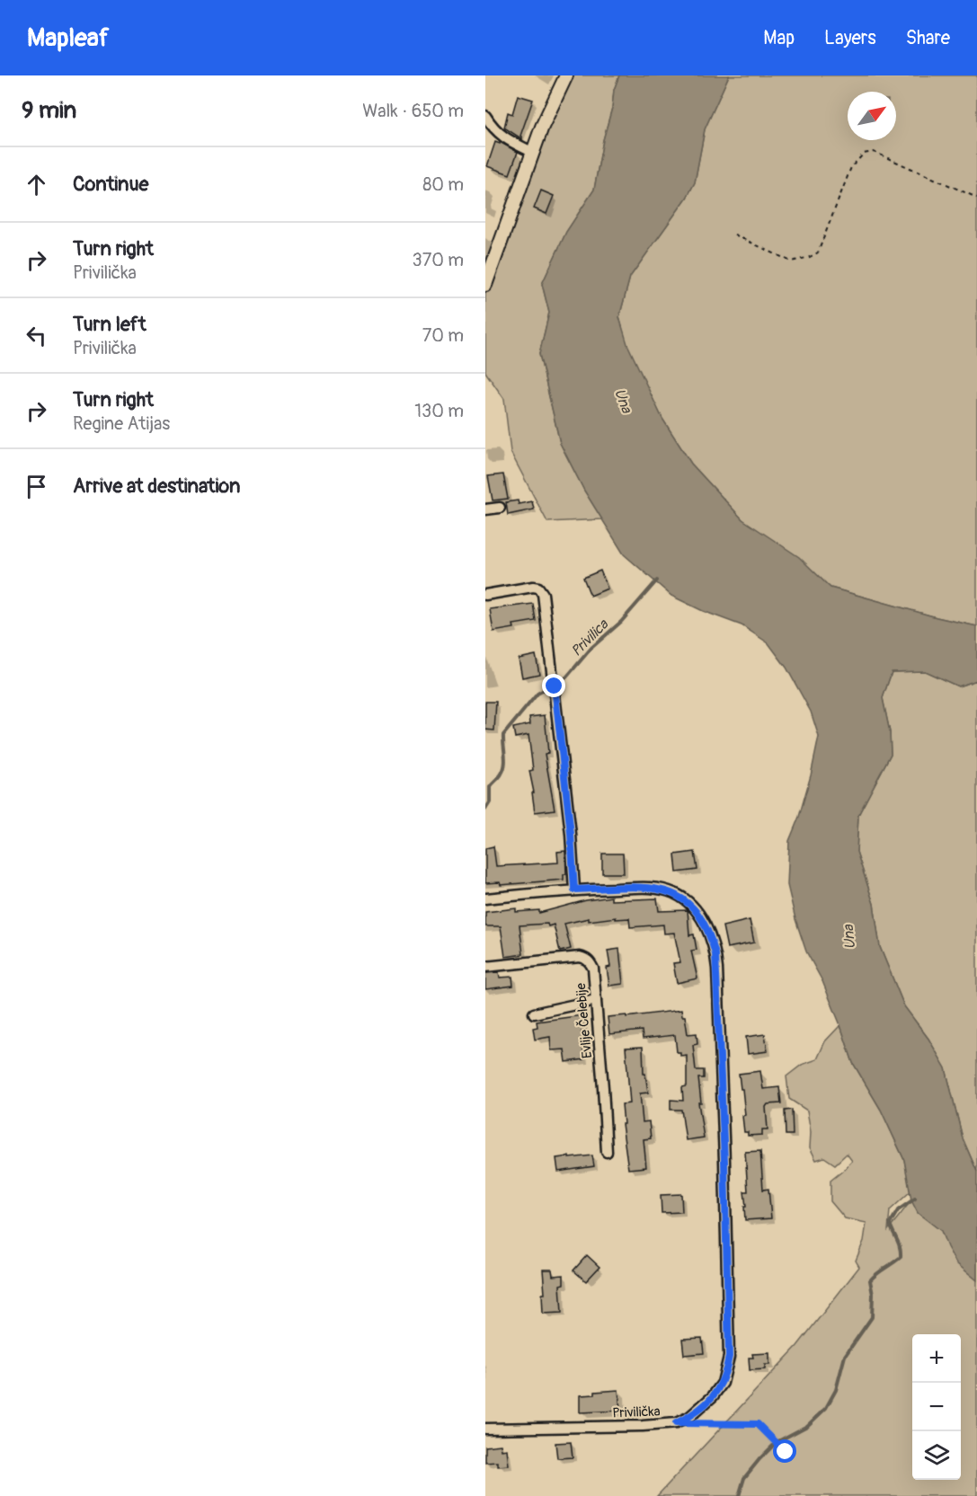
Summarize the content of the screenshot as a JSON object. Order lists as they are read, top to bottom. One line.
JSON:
{"streets":{"street":["Evlije Čelebije","Privilička"]},"water":["Una","Privilica"],"north":"top right","page":{"header":"Mapleaf","nav":["Map","Layers","Share"],"heading":["9 min","Walk · 650 m"],"list":[["Continue","80 m"],["Turn right","Privilička","370 m"],["Turn left","Privilička","70 m"],["Turn right","Regine Atijas","130 m"],"Arrive at destination"],"map_buttons":["+","−"]}}
